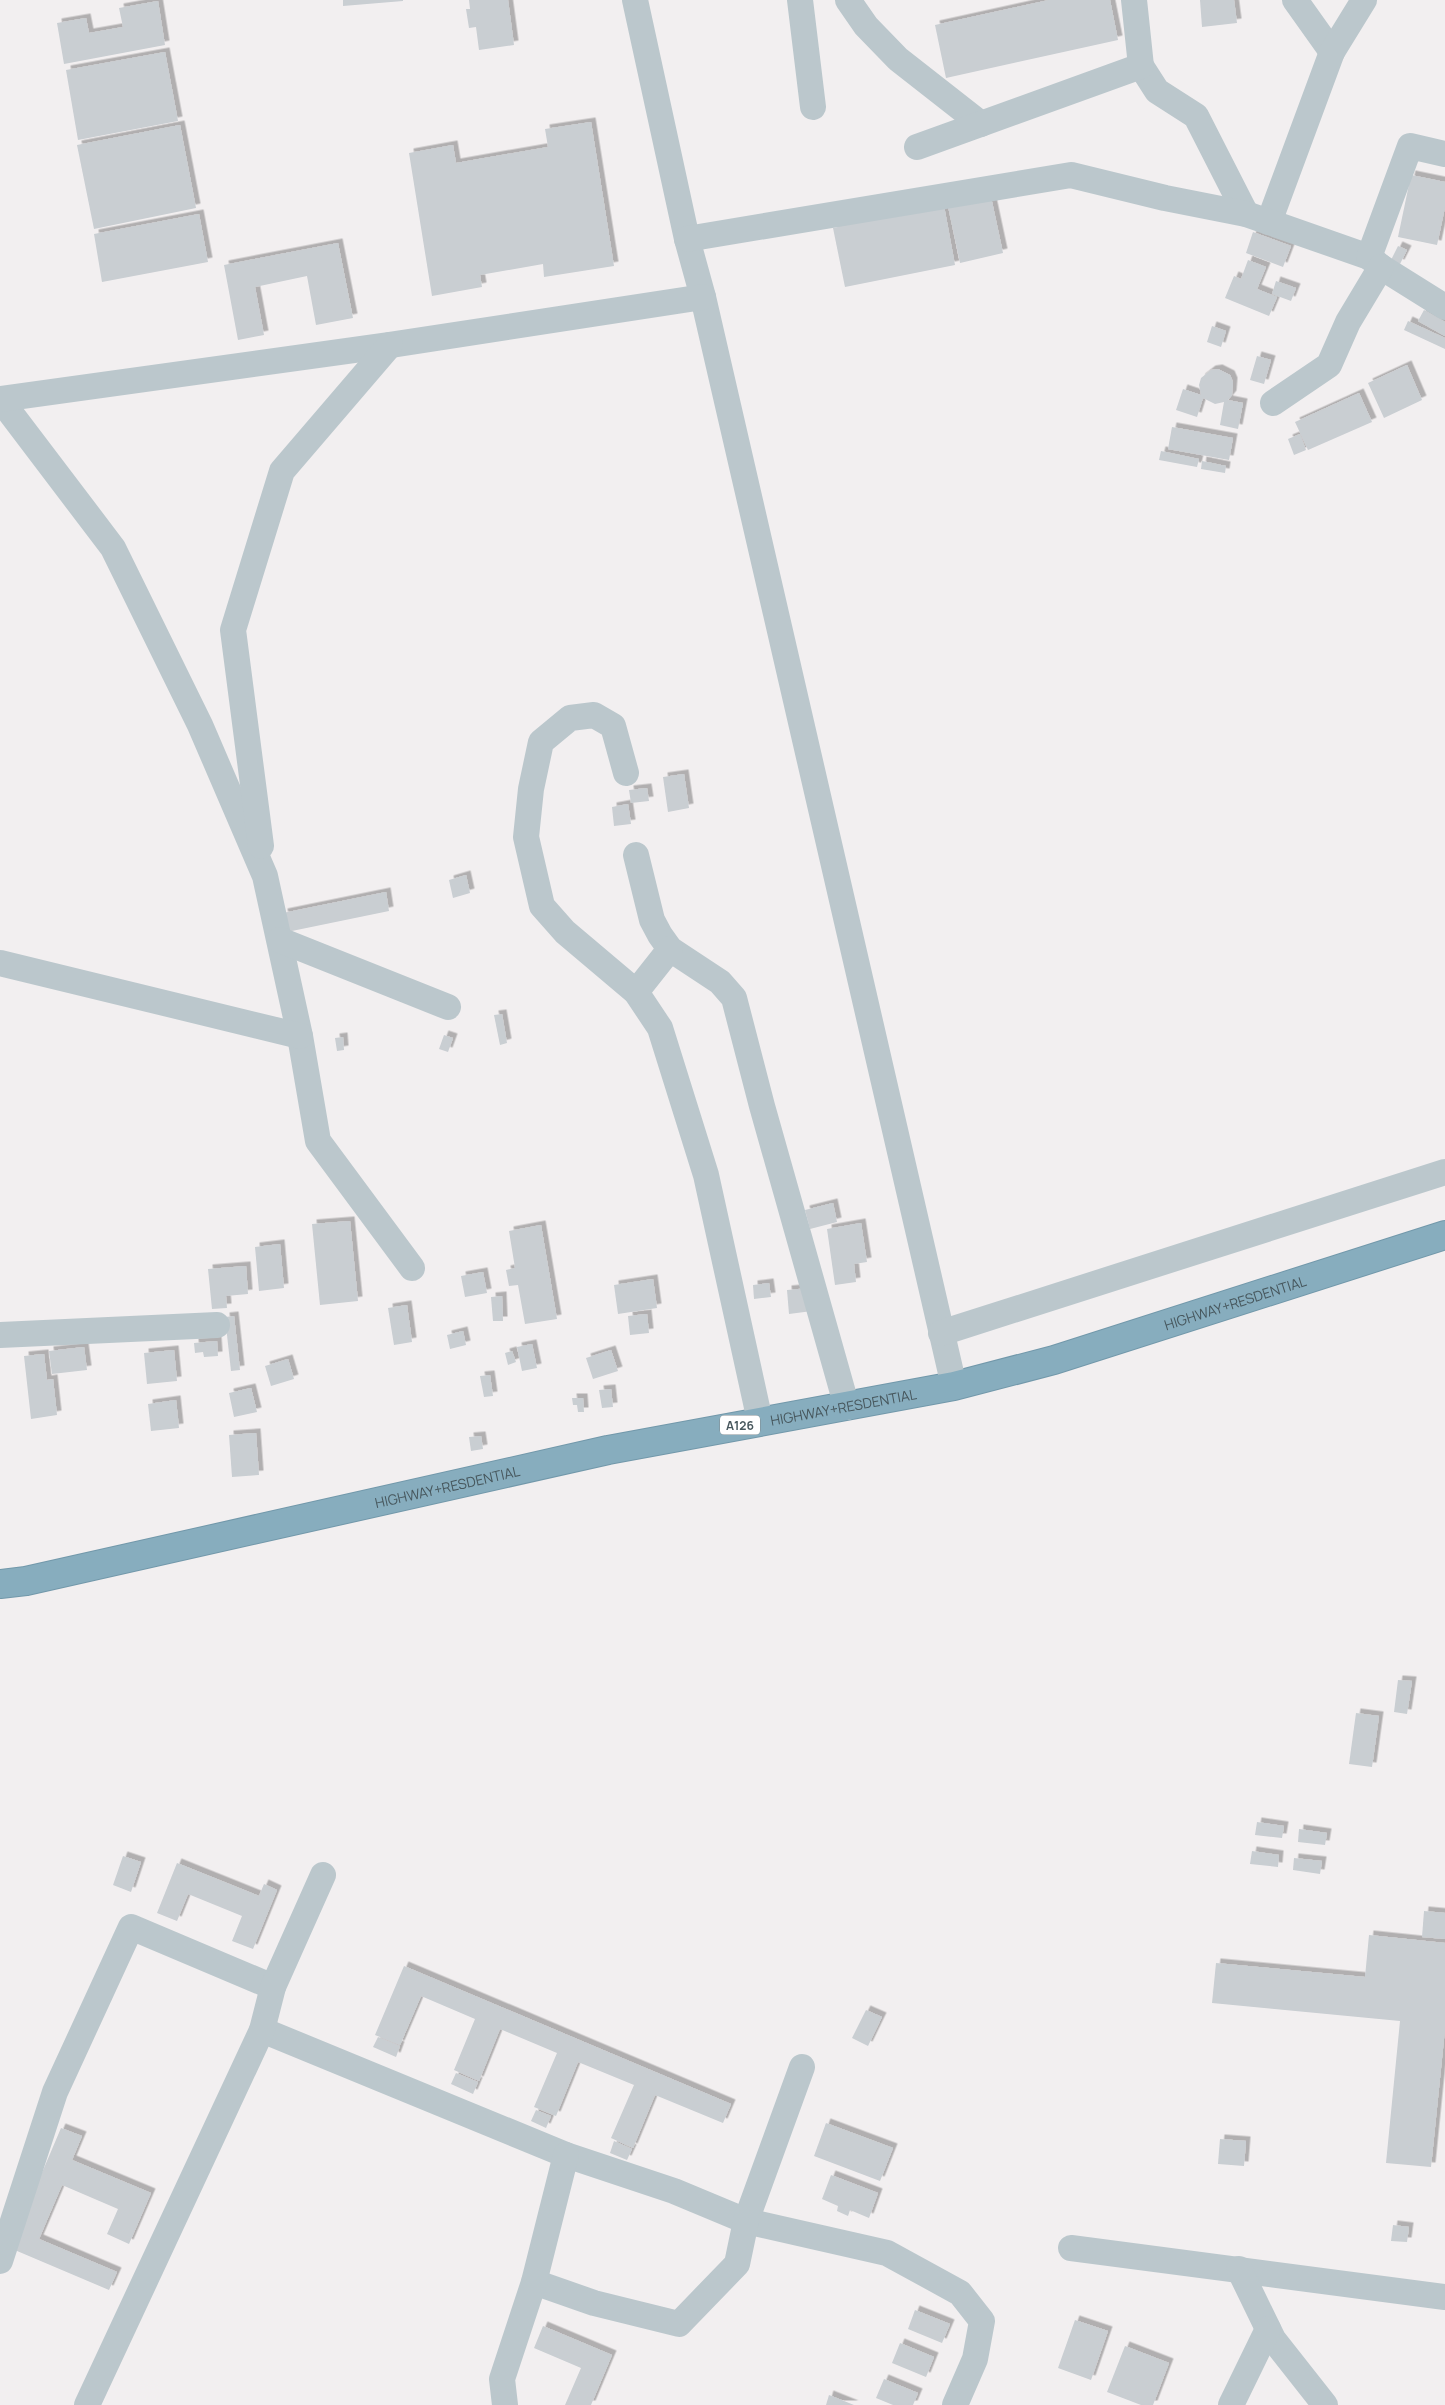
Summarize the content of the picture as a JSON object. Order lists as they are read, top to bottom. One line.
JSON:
{"streets":{"highway":["HIGHWAY+RESDENTIAL","A126"]},"crossings":[["HIGHWAY+RESDENTIAL","A126"]]}
